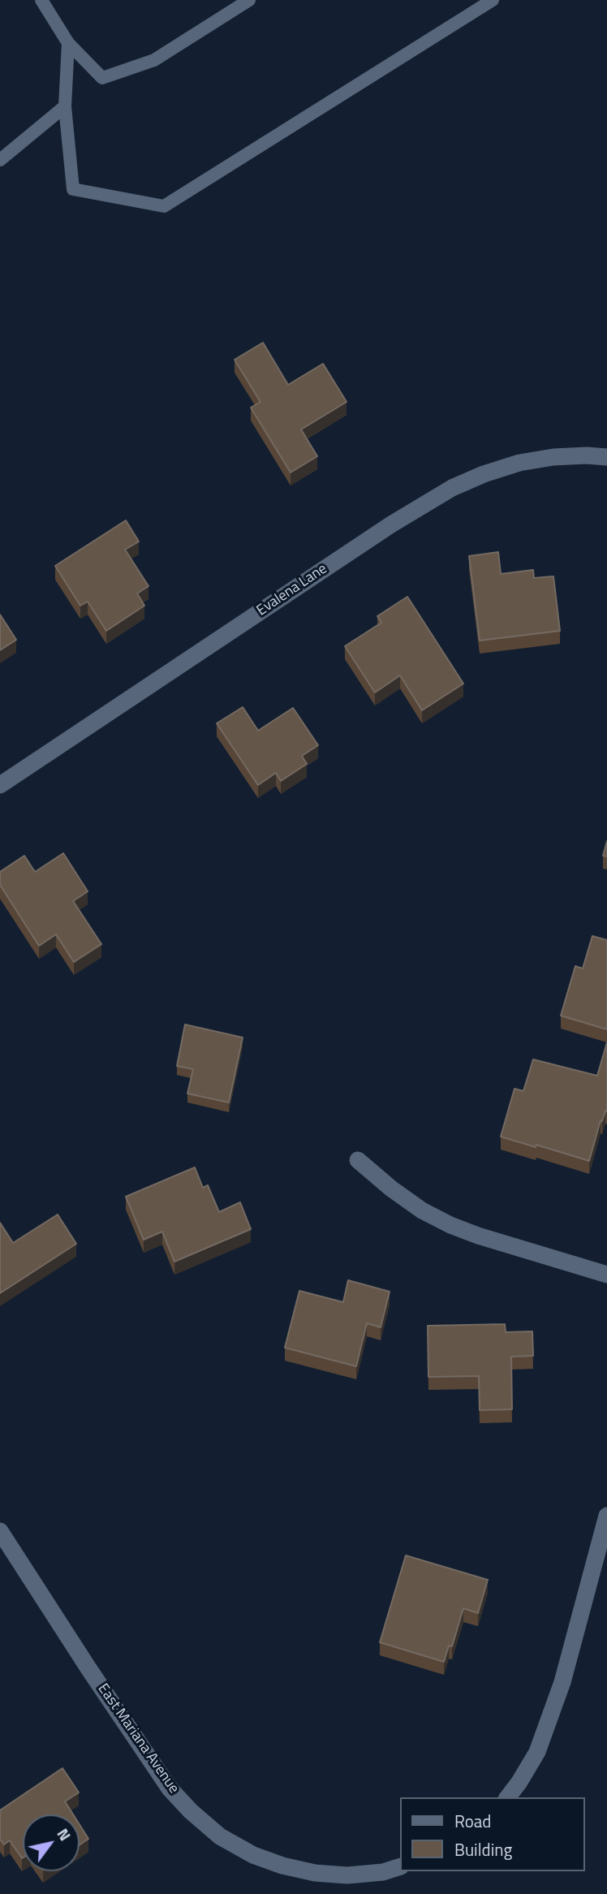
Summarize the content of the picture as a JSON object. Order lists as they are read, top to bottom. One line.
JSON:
{"streets":{"street":["Evalena Lane","East Mariana Avenue"]},"legend":["Road","Building"],"north":"top right"}
